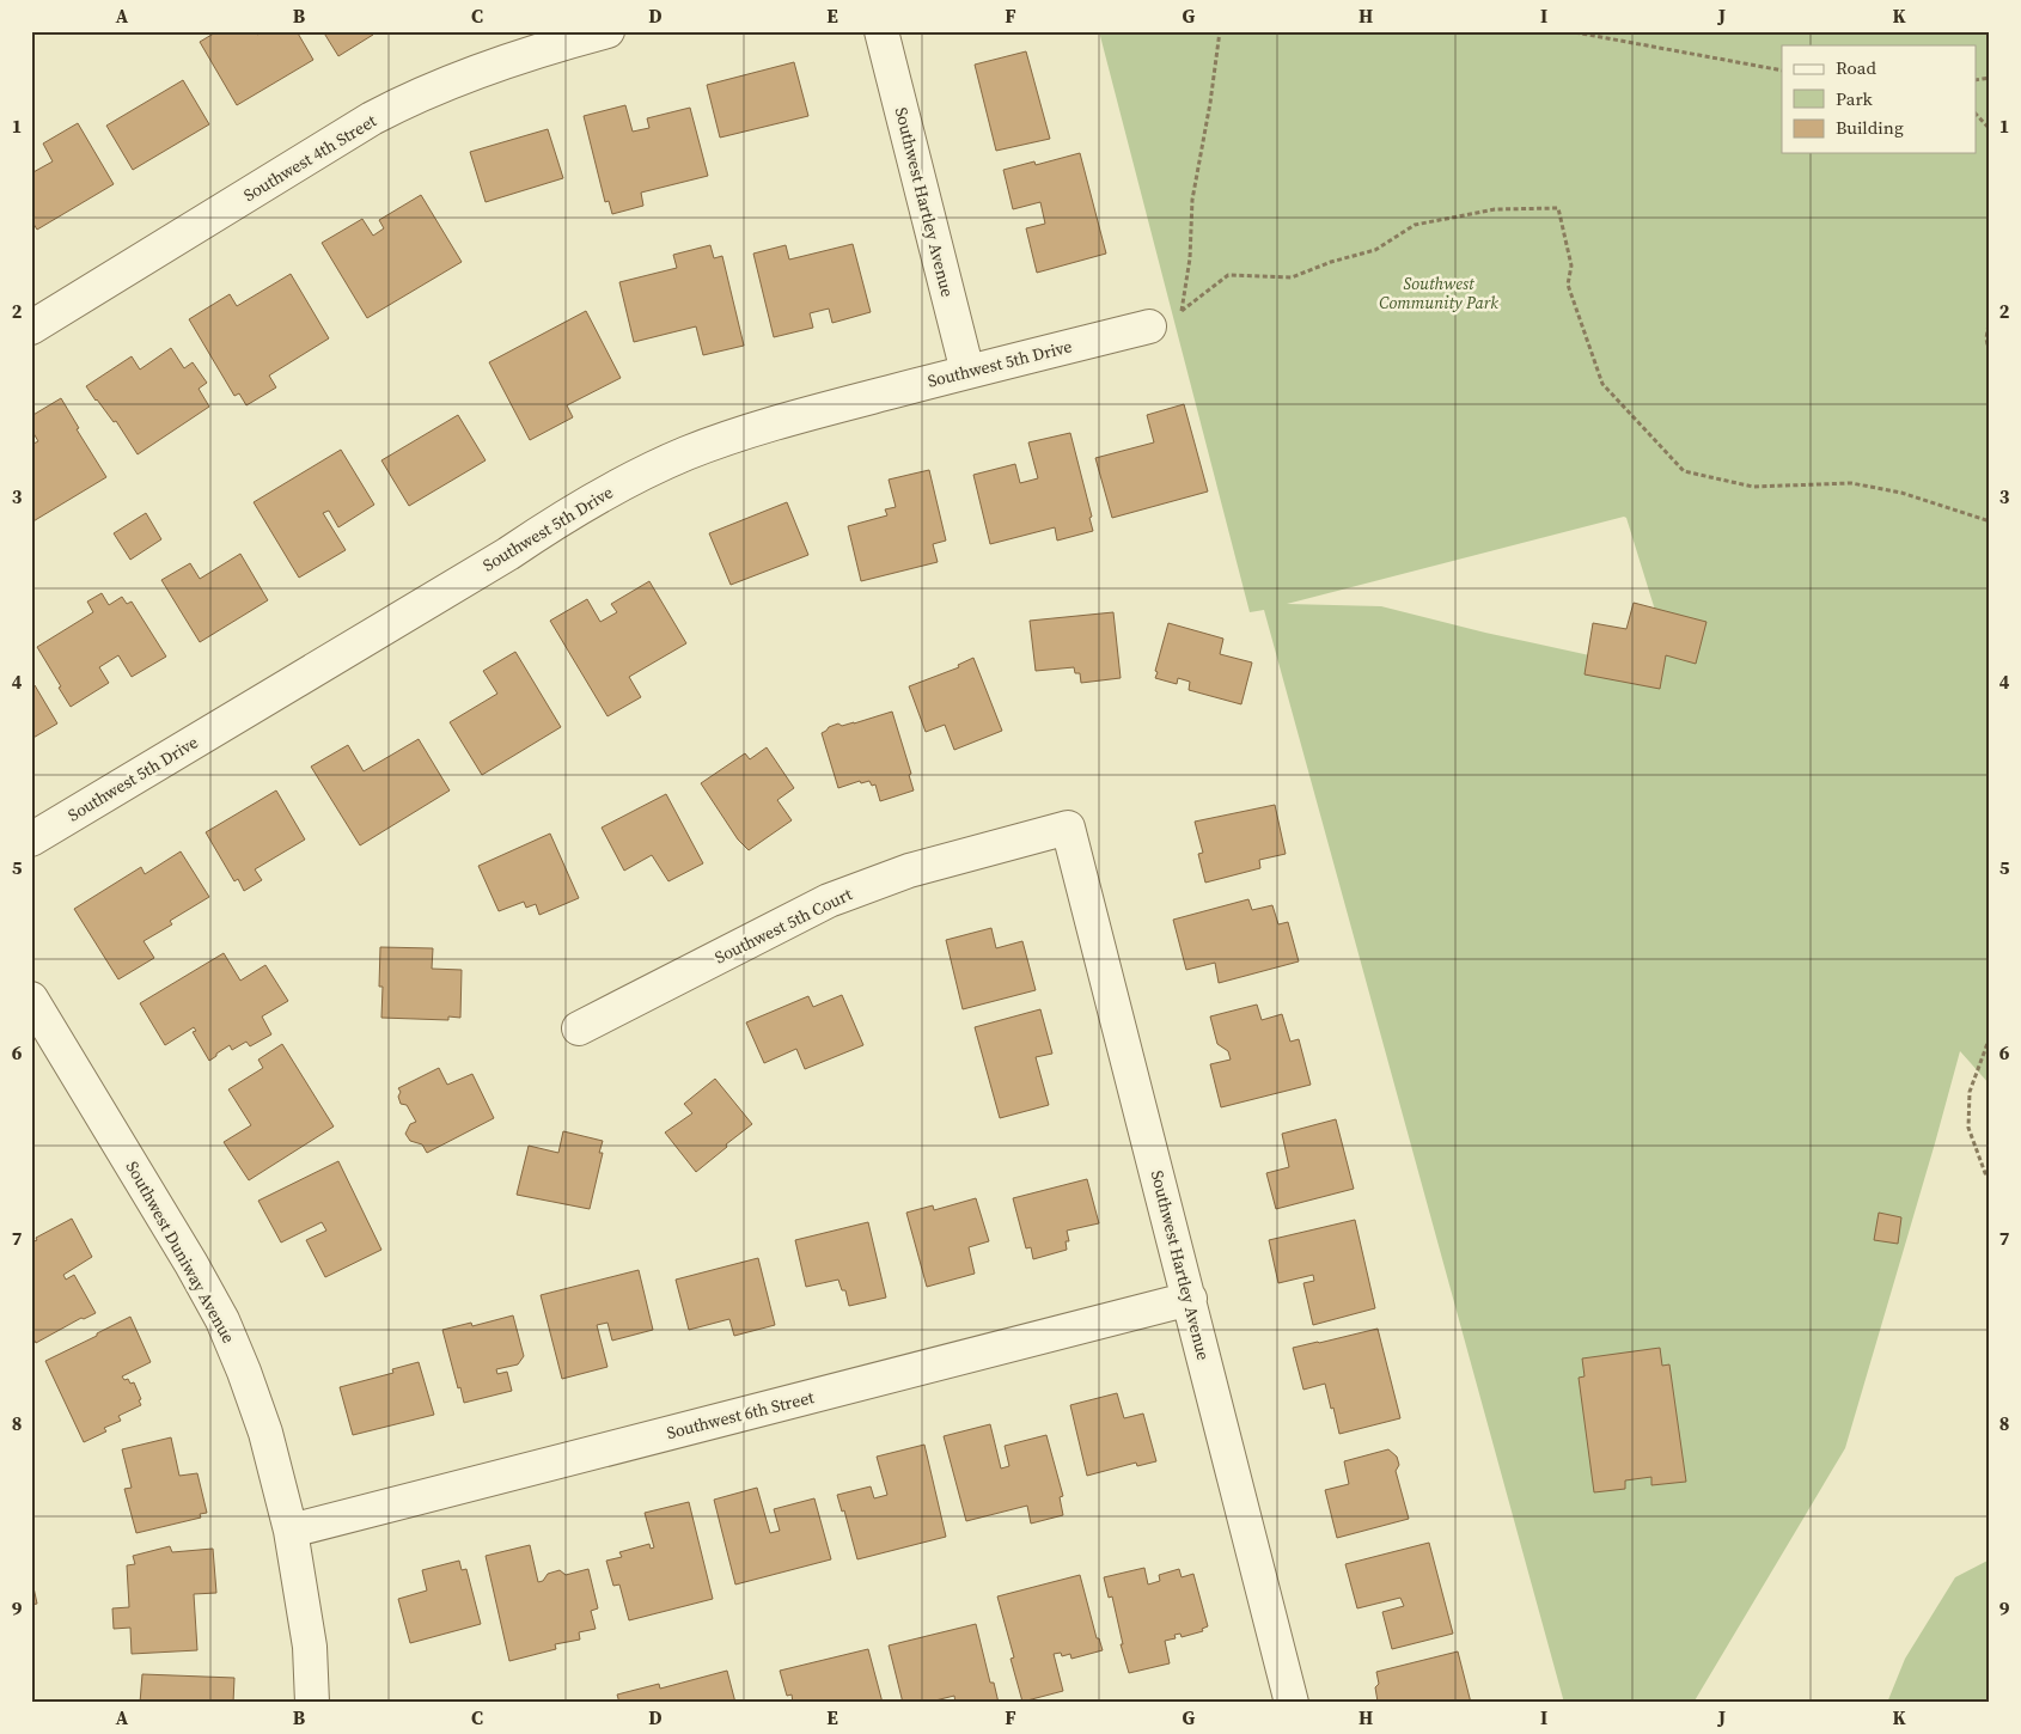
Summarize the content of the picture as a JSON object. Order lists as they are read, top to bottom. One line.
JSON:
{"streets":{"street":["Southwest 4th Street","Southwest Hartley Avenue","Southwest 5th Drive","Southwest 5th Court","Southwest Duniway Avenue","Southwest 6th Street"]},"crossings":[["Southwest Hartley Avenue","Southwest 5th Drive"],["Southwest Hartley Avenue","Southwest 5th Court"],["Southwest Hartley Avenue","Southwest 6th Street"],["Southwest Duniway Avenue","Southwest 6th Street"]],"parks":["Southwest Community Park"],"legend":["Road","Park","Building"],"grid":{"columns":["A","B","C","D","E","F","G","H","I","J","K"],"rows":["1","2","3","4","5","6","7","8","9"]}}
